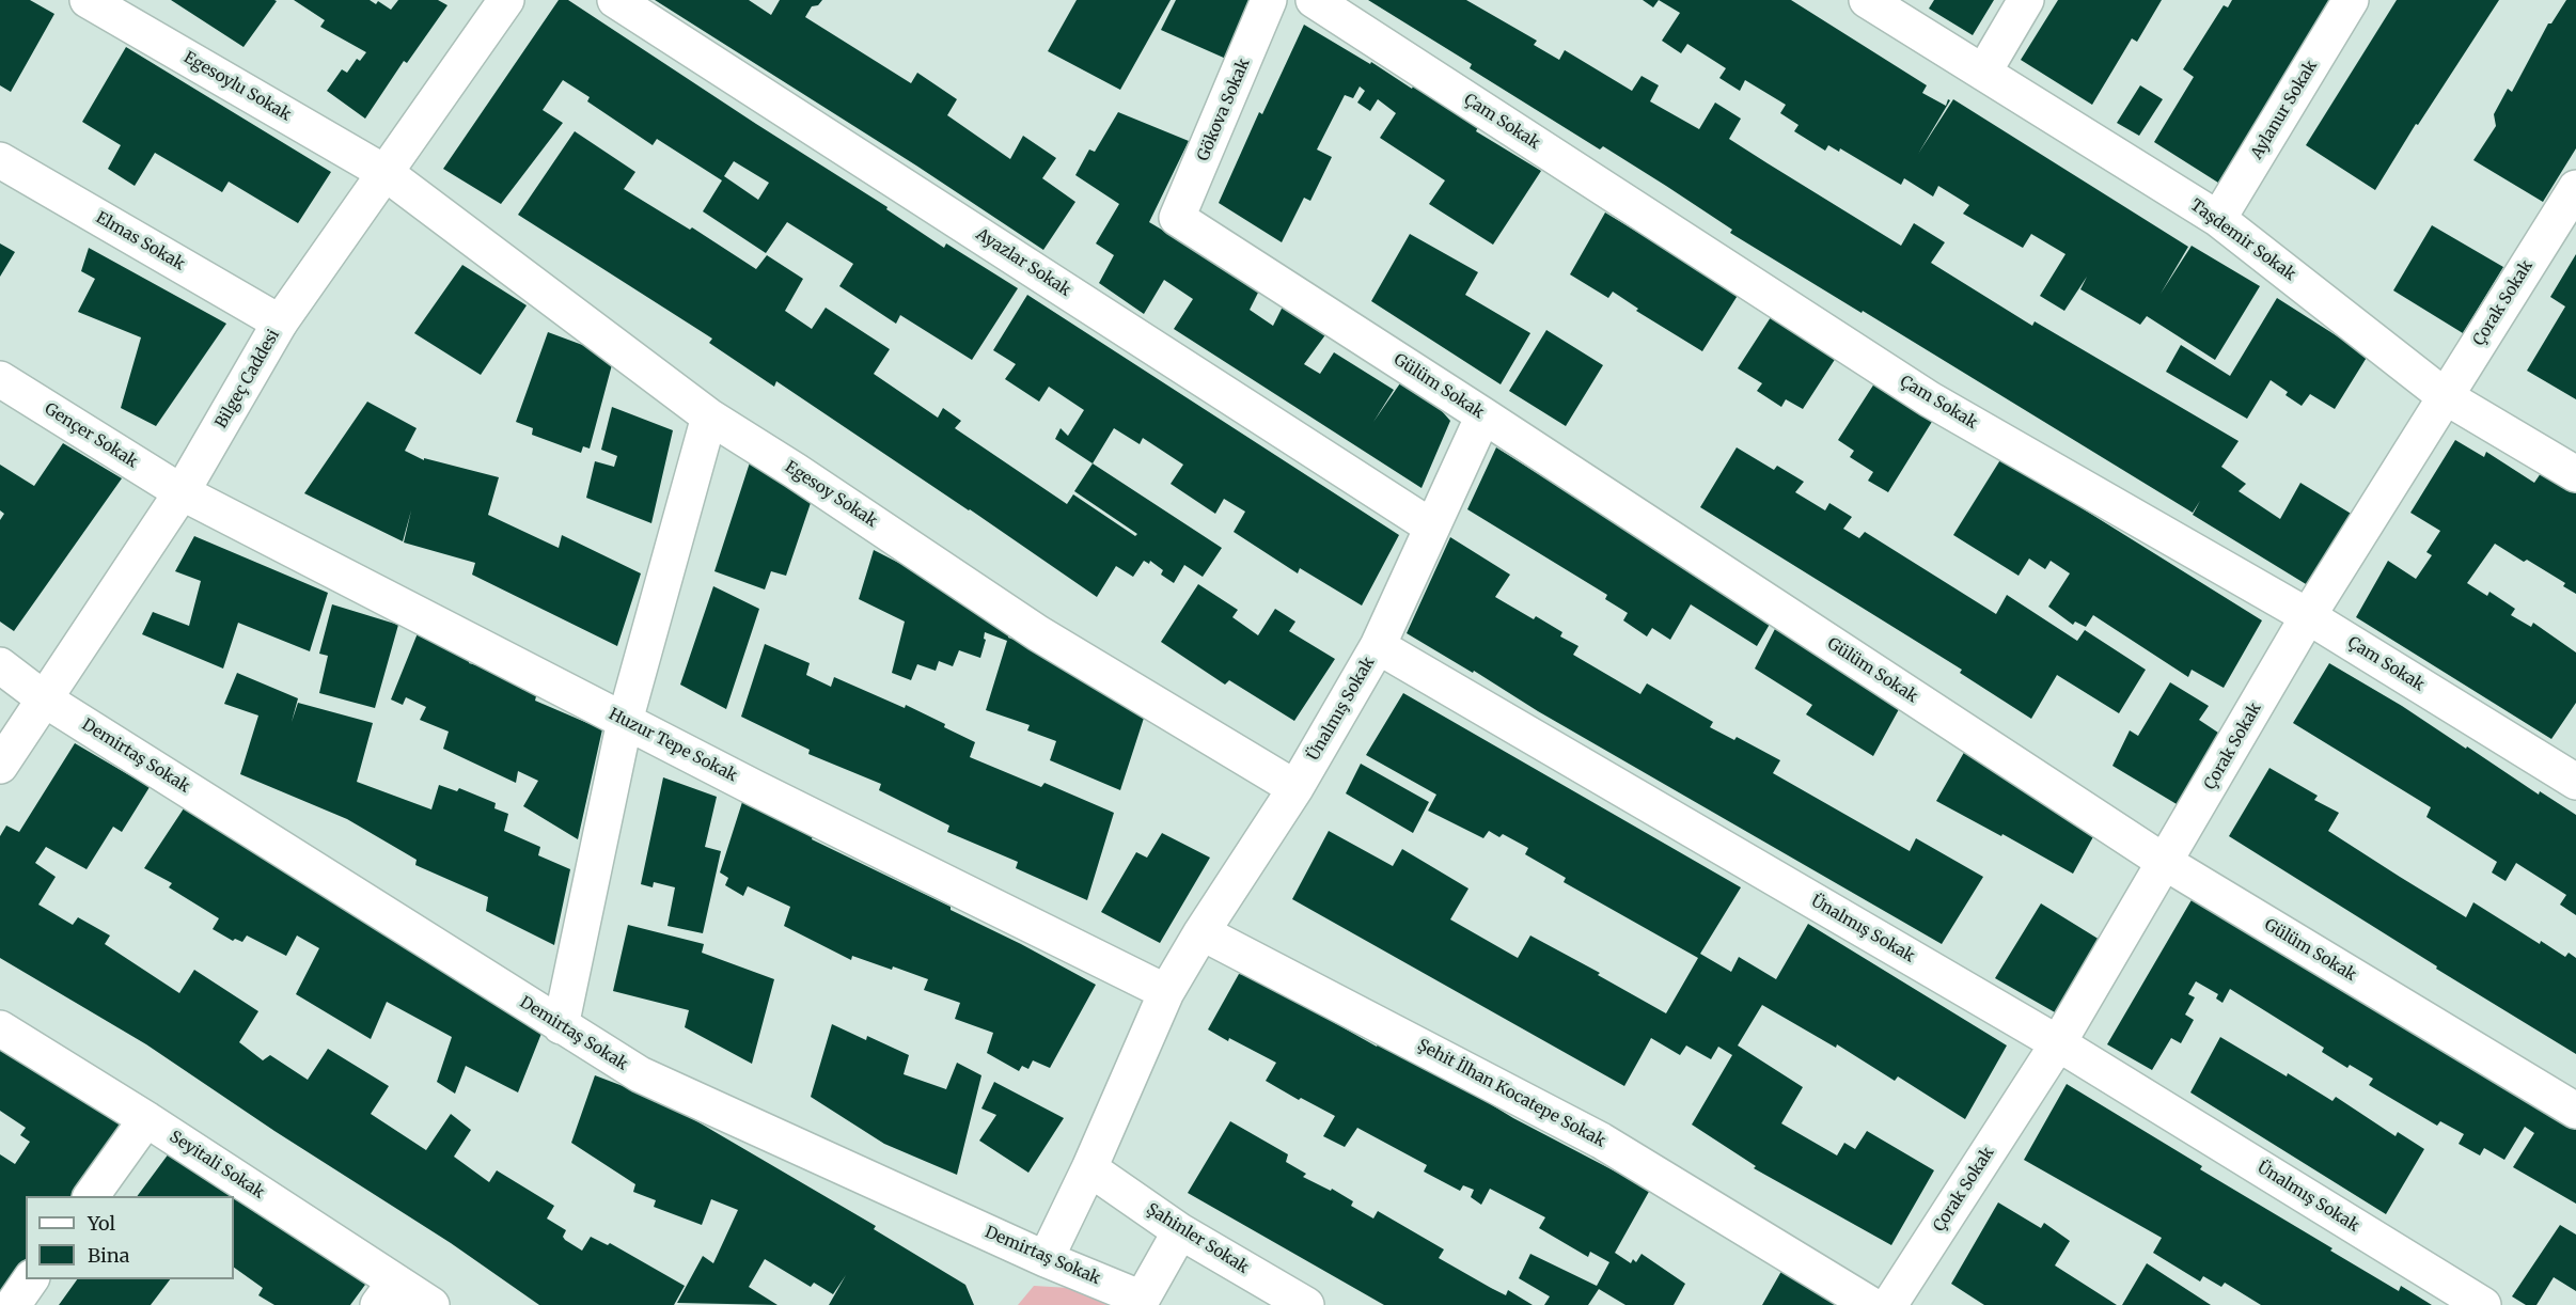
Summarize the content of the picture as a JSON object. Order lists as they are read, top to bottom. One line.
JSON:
{"streets":{"street":["Egesoylu Sokak","Gökova Sokak","Aylanur Sokak","Çam Sokak","Taşdemir Sokak","Elmas Sokak","Ayazlar Sokak","Çorak Sokak","Bilgeç Caddesi","Gülüm Sokak","Gençer Sokak","Egesoy Sokak","Ünalmış Sokak","Huzur Tepe Sokak","Demirtaş Sokak","Şehit İlhan Kocatepe Sokak","Seyitali Sokak","Şahinler Sokak"]},"crossings":[["Egesoylu Sokak","Bilgeç Caddesi"],["Egesoylu Sokak","Egesoy Sokak"],["Gökova Sokak","Gülüm Sokak"],["Aylanur Sokak","Taşdemir Sokak"],["Çam Sokak","Çorak Sokak"],["Taşdemir Sokak","Çorak Sokak"],["Elmas Sokak","Bilgeç Caddesi"],["Çorak Sokak","Gülüm Sokak"],["Çorak Sokak","Ünalmış Sokak"],["Bilgeç Caddesi","Gençer Sokak"],["Bilgeç Caddesi","Egesoy Sokak"],["Bilgeç Caddesi","Huzur Tepe Sokak"],["Bilgeç Caddesi","Demirtaş Sokak"],["Gençer Sokak","Huzur Tepe Sokak"],["Egesoy Sokak","Ünalmış Sokak"],["Ünalmış Sokak","Şehit İlhan Kocatepe Sokak"]],"legend":["Yol","Bina"]}
